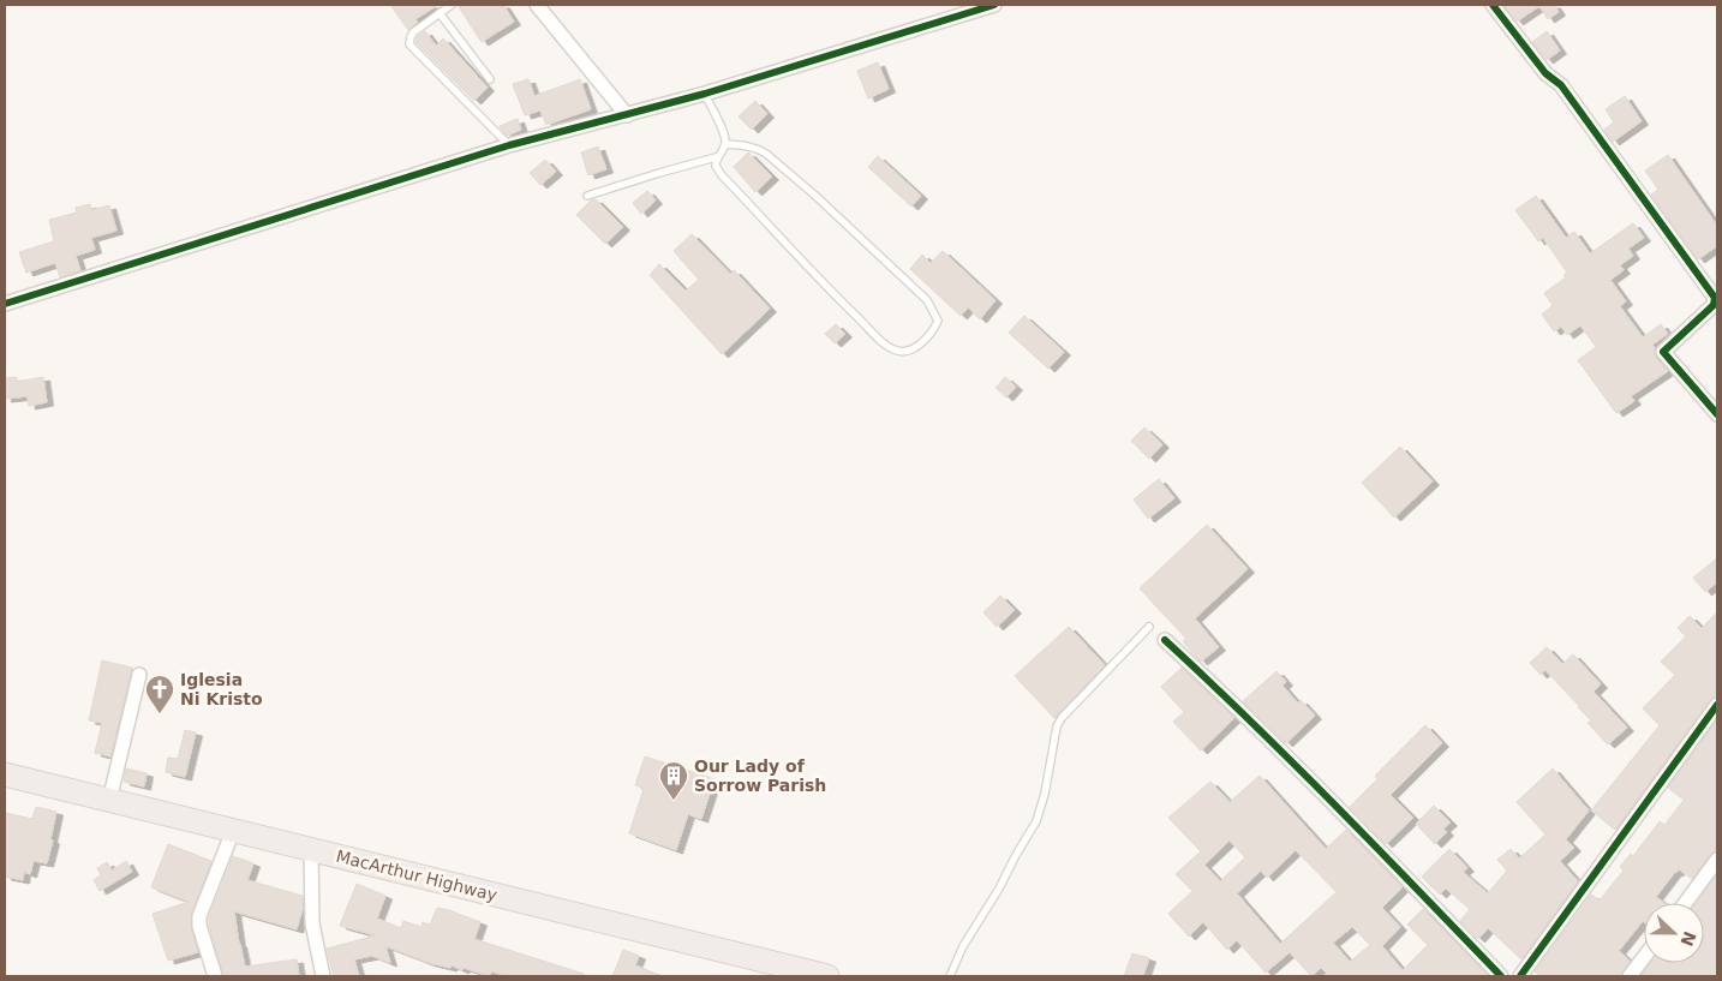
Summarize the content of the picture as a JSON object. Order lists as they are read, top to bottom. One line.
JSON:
{"streets":{"highway":["MacArthur Highway"]},"places":{"church":["Iglesia Ni Kristo"],"building":["Our Lady of Sorrow Parish"]},"north":"right"}
